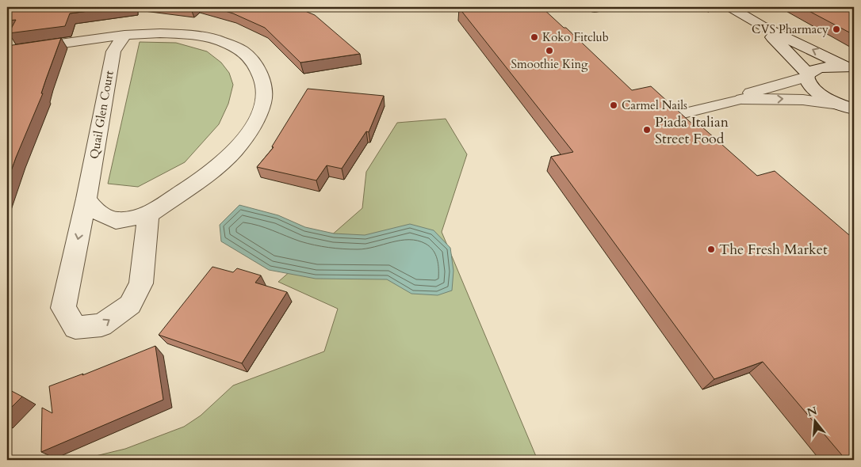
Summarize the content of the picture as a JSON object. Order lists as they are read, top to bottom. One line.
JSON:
{"streets":{"street":["Quail Glen Court"]},"places":["CVS Pharmacy","Koko Fitclub","Smoothie King","Carmel Nails","Piada Italian Street Food","The Fresh Market"],"north":"top"}
